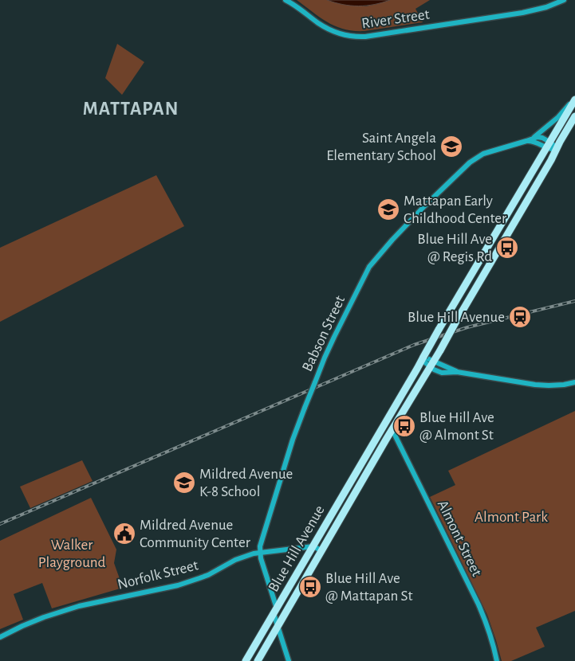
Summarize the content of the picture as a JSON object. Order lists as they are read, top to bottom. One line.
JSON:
{"streets":{"highway":["Blue Hill Avenue"],"main road":["River Street","Babson Street","Almont Street","Norfolk Street"]},"crossings":[["Babson Street","Blue Hill Avenue"],["Babson Street","Norfolk Street"],["Almont Street","Blue Hill Avenue"],["Blue Hill Avenue","Norfolk Street"]],"districts":["MATTAPAN"],"parks":["Almont Park","Walker Playground"],"places":{"school or university":["Saint Angela Elementary School","Mattapan Early Childhood Center","Mildred Avenue K-8 School"],"bus stop":["Blue Hill Ave @ Regis Rd","Blue Hill Ave @ Almont St","Blue Hill Ave @ Mattapan St"],"station":["Blue Hill Avenue"],"public building":["Mildred Avenue Community Center"]}}
